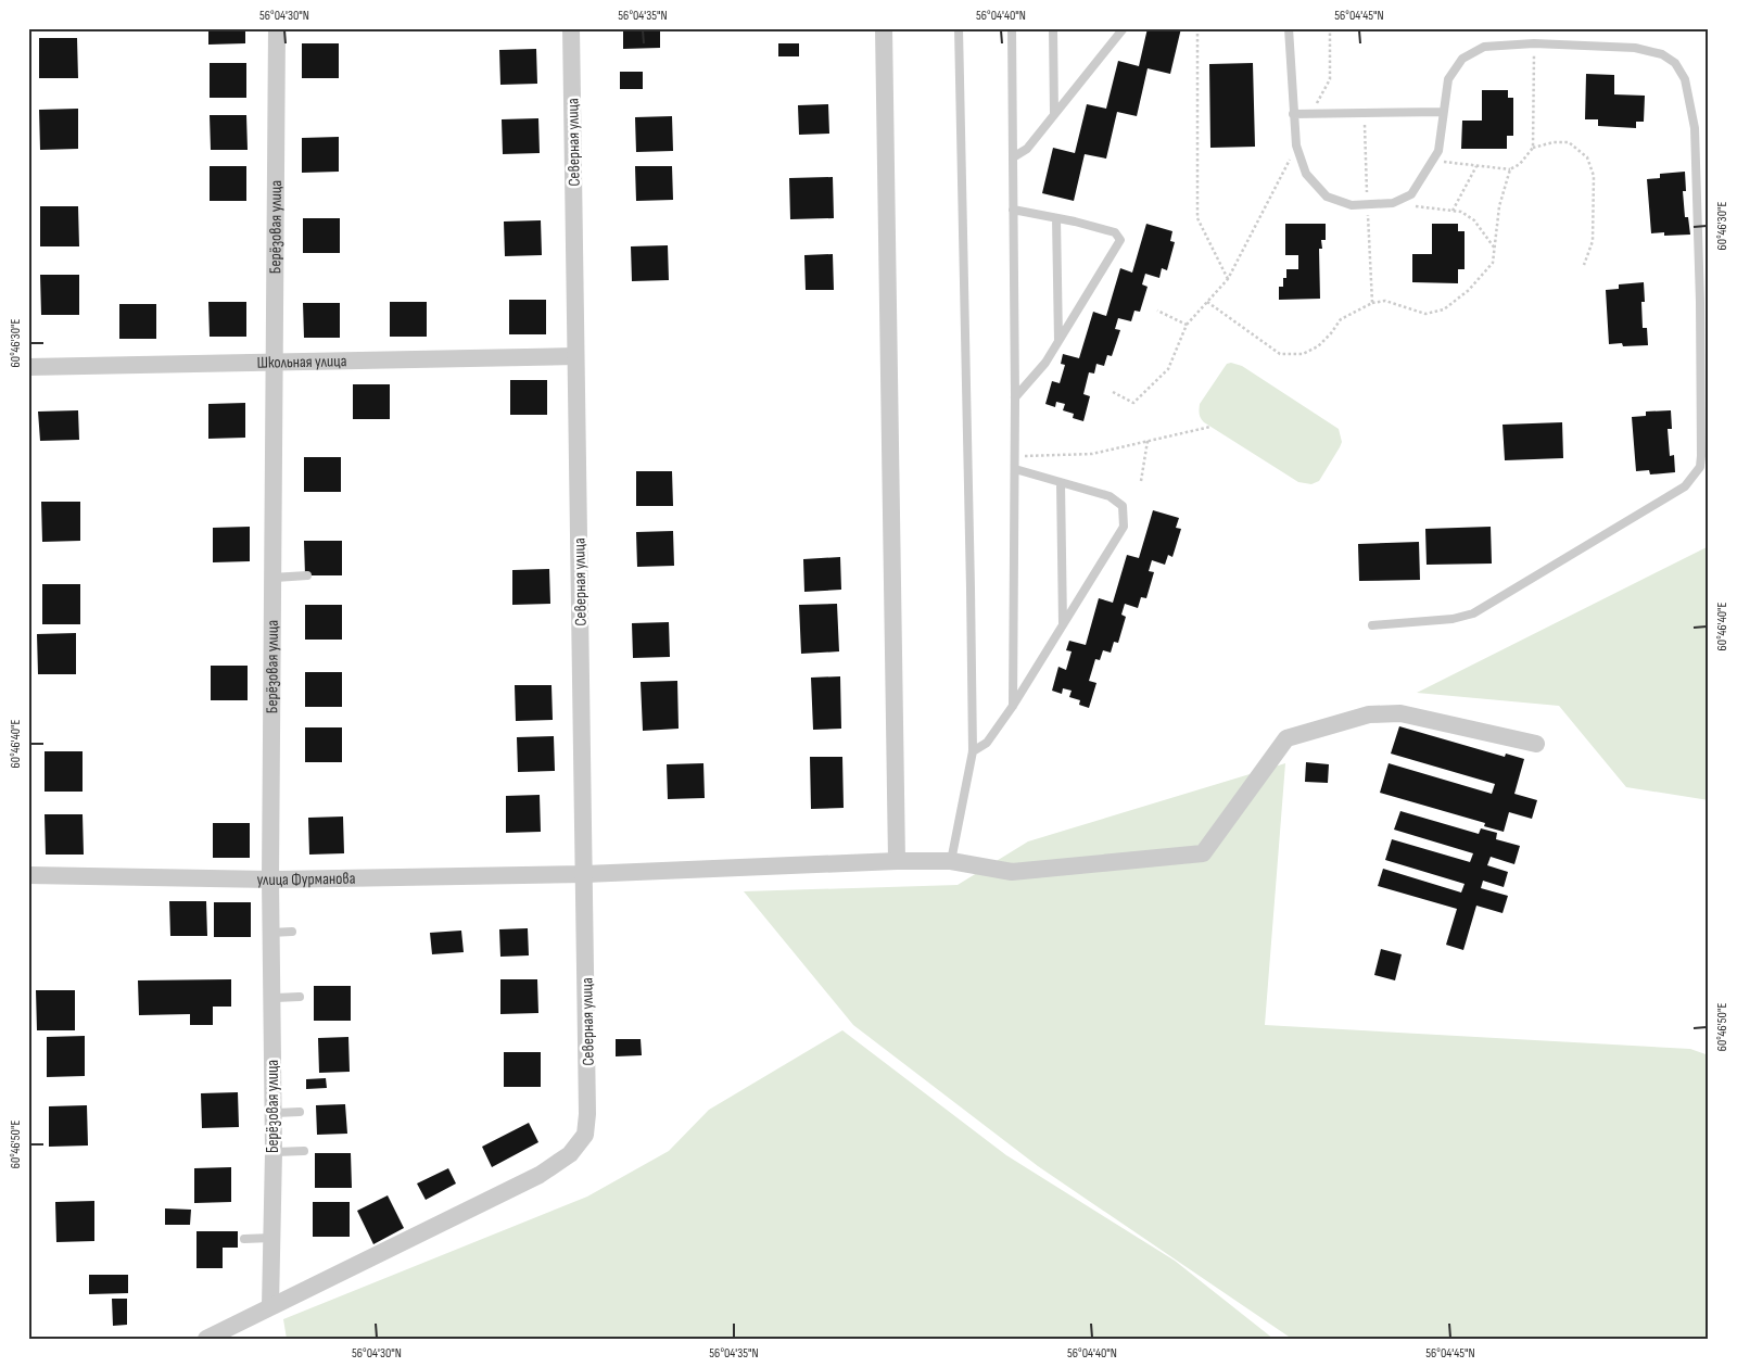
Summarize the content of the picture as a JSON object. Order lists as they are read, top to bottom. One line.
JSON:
{"streets":{"street":["Северная улица","Берёзовая улица","Школьная улица","улица Фурманова"]},"crossings":[["Северная улица","Берёзовая улица"],["Северная улица","Школьная улица"],["Северная улица","улица Фурманова"],["Берёзовая улица","Школьная улица"],["Берёзовая улица","улица Фурманова"]],"coordinates":["56°04'30\"N","56°04'35\"N","56°04'40\"N","56°04'45\"N","60°46'30\"E","60°46'40\"E","60°46'50\"E"]}
